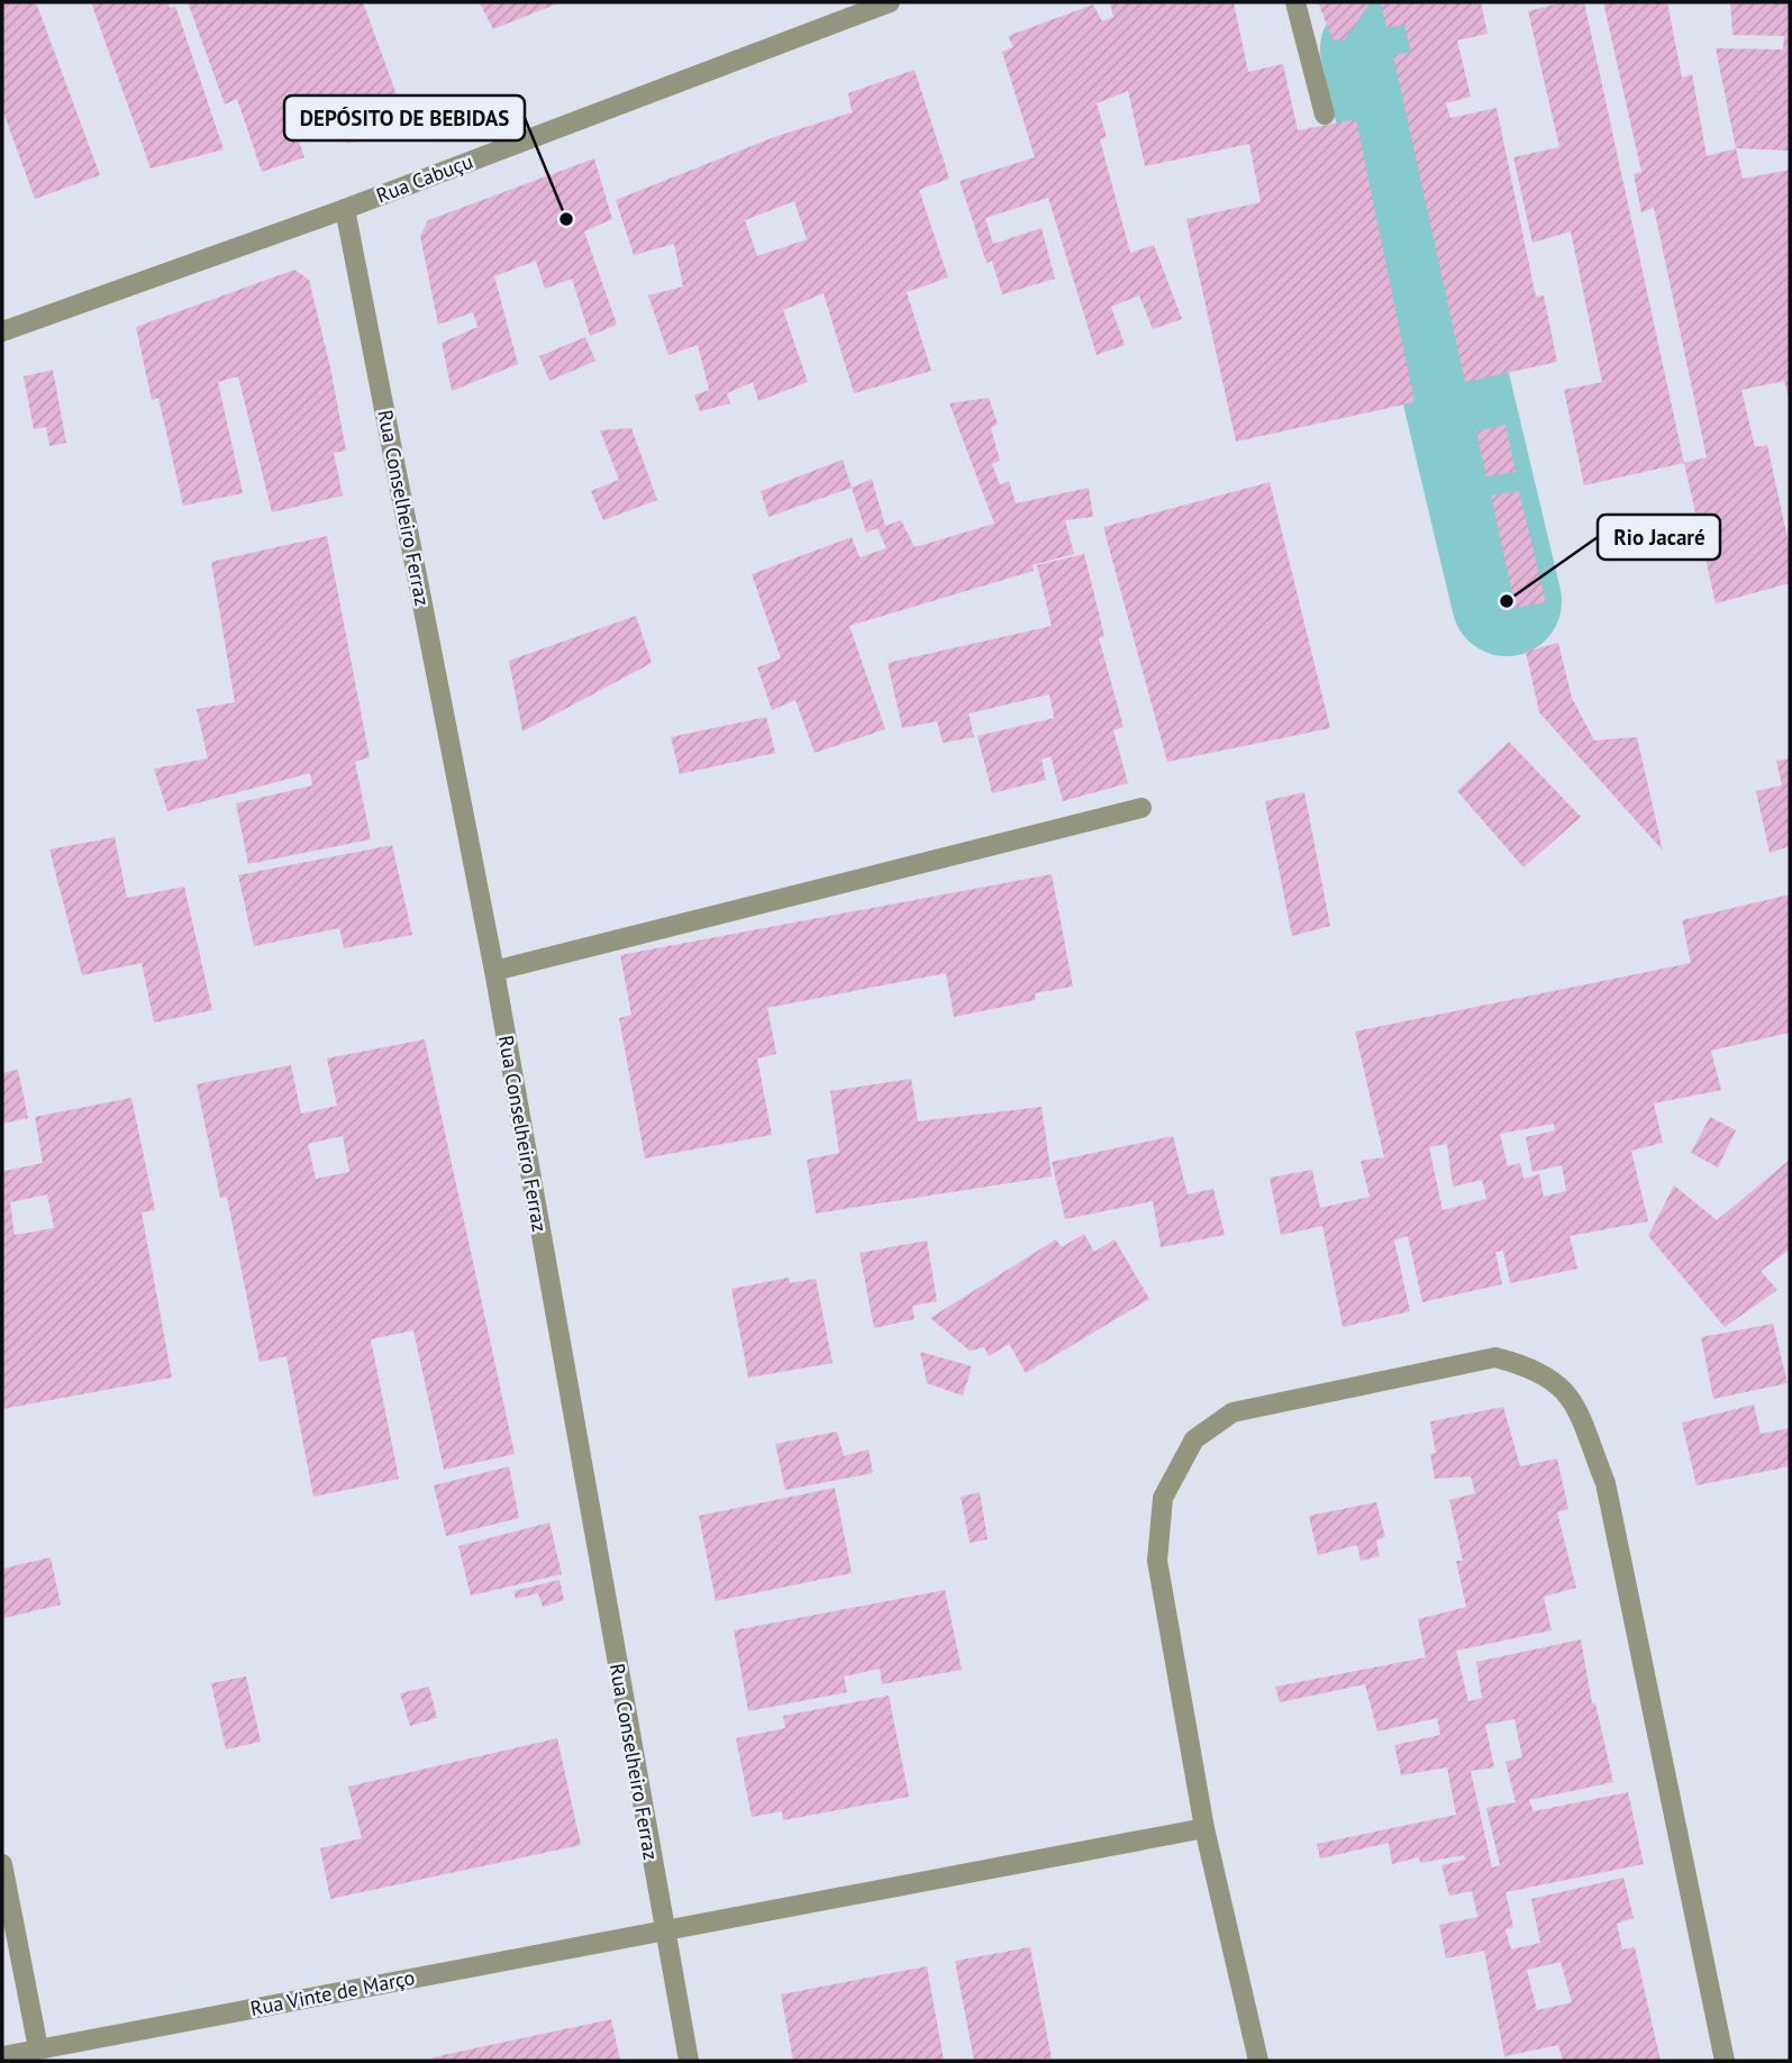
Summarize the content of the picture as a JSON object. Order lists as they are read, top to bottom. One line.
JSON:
{"streets":{"street":["Rua Cabuçu","Rua Conselheiro Ferraz","Rua Vinte de Março"]},"crossings":[["Rua Cabuçu","Rua Conselheiro Ferraz"],["Rua Conselheiro Ferraz","Rua Vinte de Março"]],"places":["DEPÓSITO DE BEBIDAS","Rio Jacaré"]}
